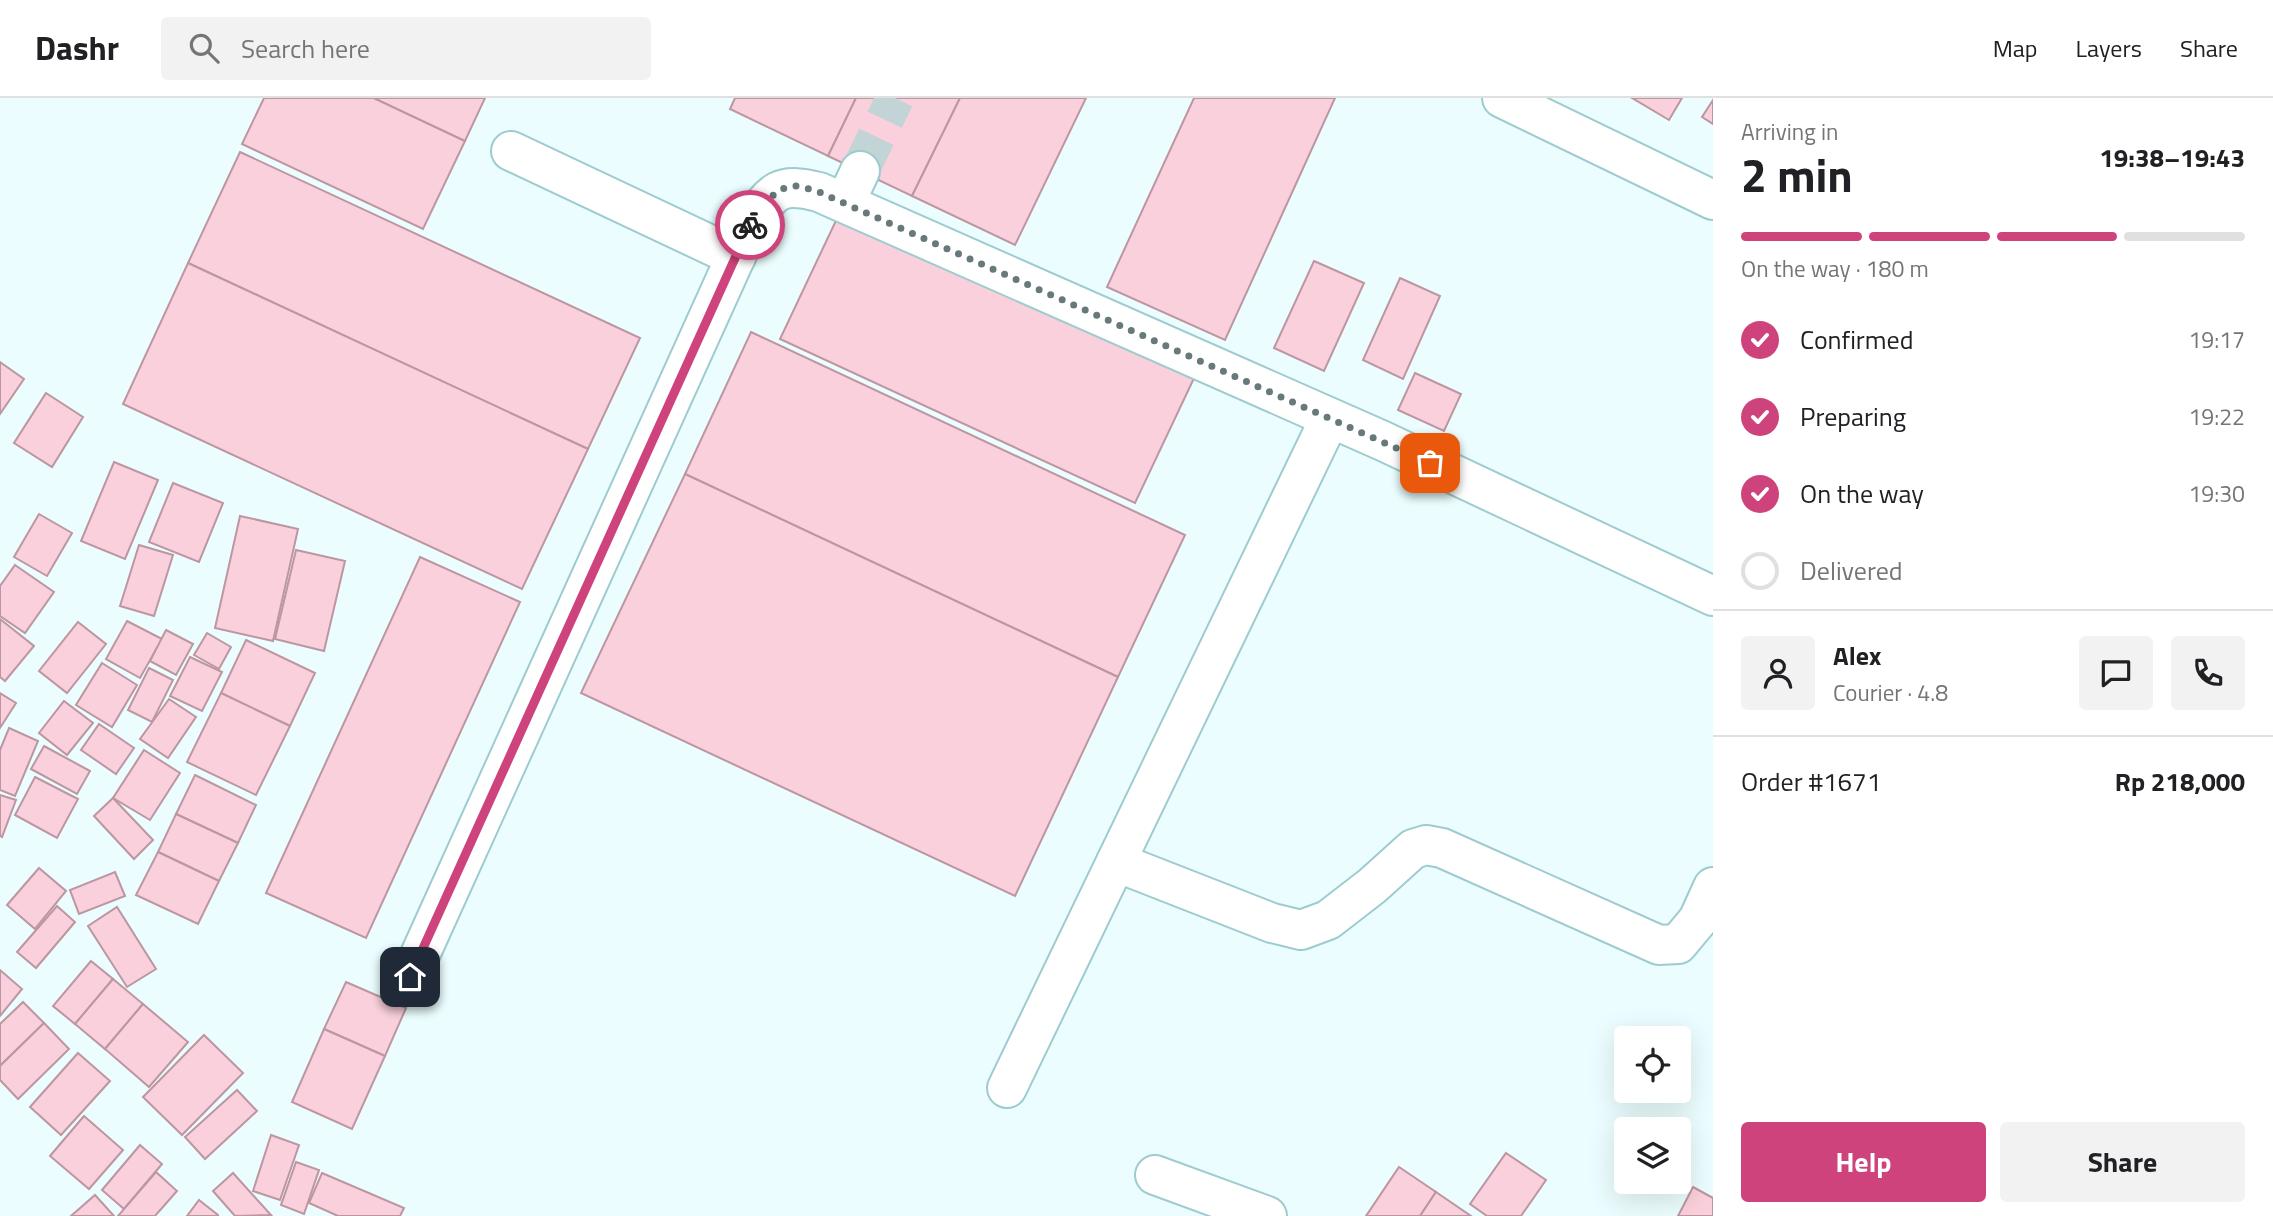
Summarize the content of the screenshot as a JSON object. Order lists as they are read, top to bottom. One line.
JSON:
{"page":{"header":"Dashr","search":"Search here","nav":["Map","Layers","Share"],"heading":["2 min","Arriving in","19:38–19:43"],"panel":["Alex","Courier · 4.8","Order #1671","Rp 218,000"],"bar":"On the way · 180 m","list":[["Confirmed","19:17"],["Preparing","19:22"],["On the way","19:30"],"Delivered"],"buttons":["Help","Share"]}}
